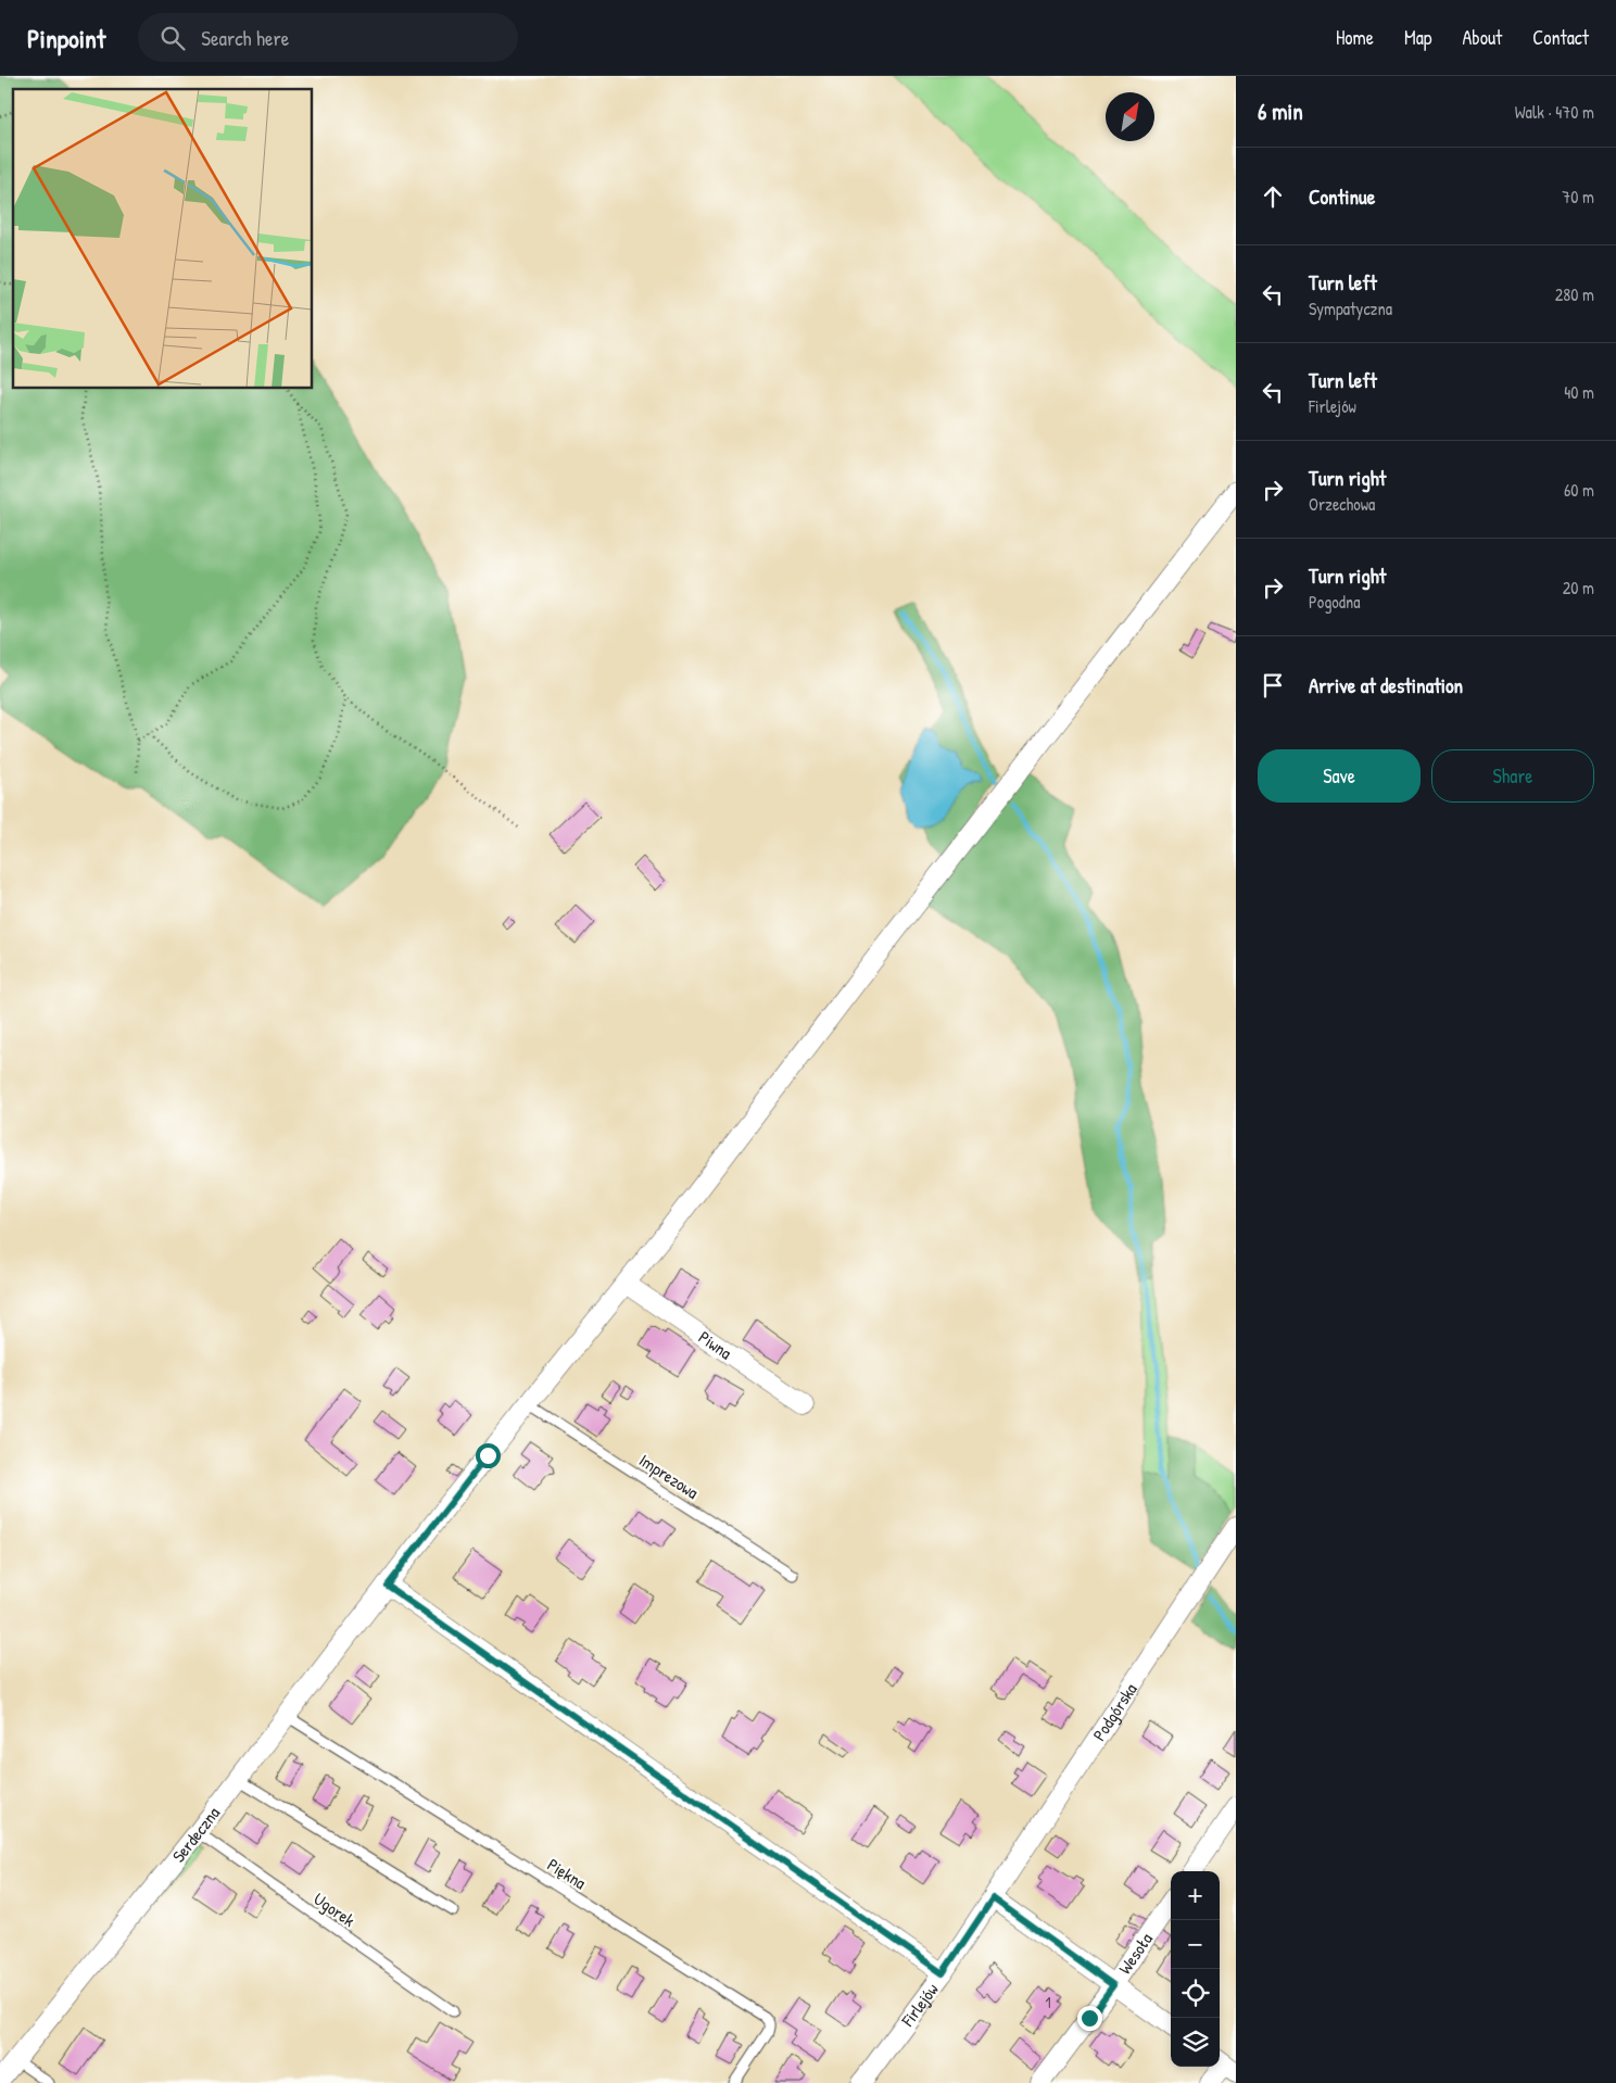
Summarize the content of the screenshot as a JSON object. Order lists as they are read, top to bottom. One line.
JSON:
{"streets":{"street":["Piwna","Podgórska","Serdeczna","Wesoła","Firlejów"],"lane":["Imprezowa","Piękna","Ugorek"]},"crossings":[["Piwna","Serdeczna"],["Imprezowa","Serdeczna"],["Podgórska","Firlejów"],["Serdeczna","Piękna"],["Serdeczna","Ugorek"]],"house_numbers":["1"],"north":"top right","page":{"header":"Pinpoint","search":"Search here","nav":["Home","Map","About","Contact"],"heading":["6 min","Walk · 470 m"],"list":[["Continue","70 m"],["Turn left","Sympatyczna","280 m"],["Turn left","Firlejów","40 m"],["Turn right","Orzechowa","60 m"],["Turn right","Pogodna","20 m"],"Arrive at destination"],"buttons":["Save","Share"],"map_buttons":["+","−"]}}
